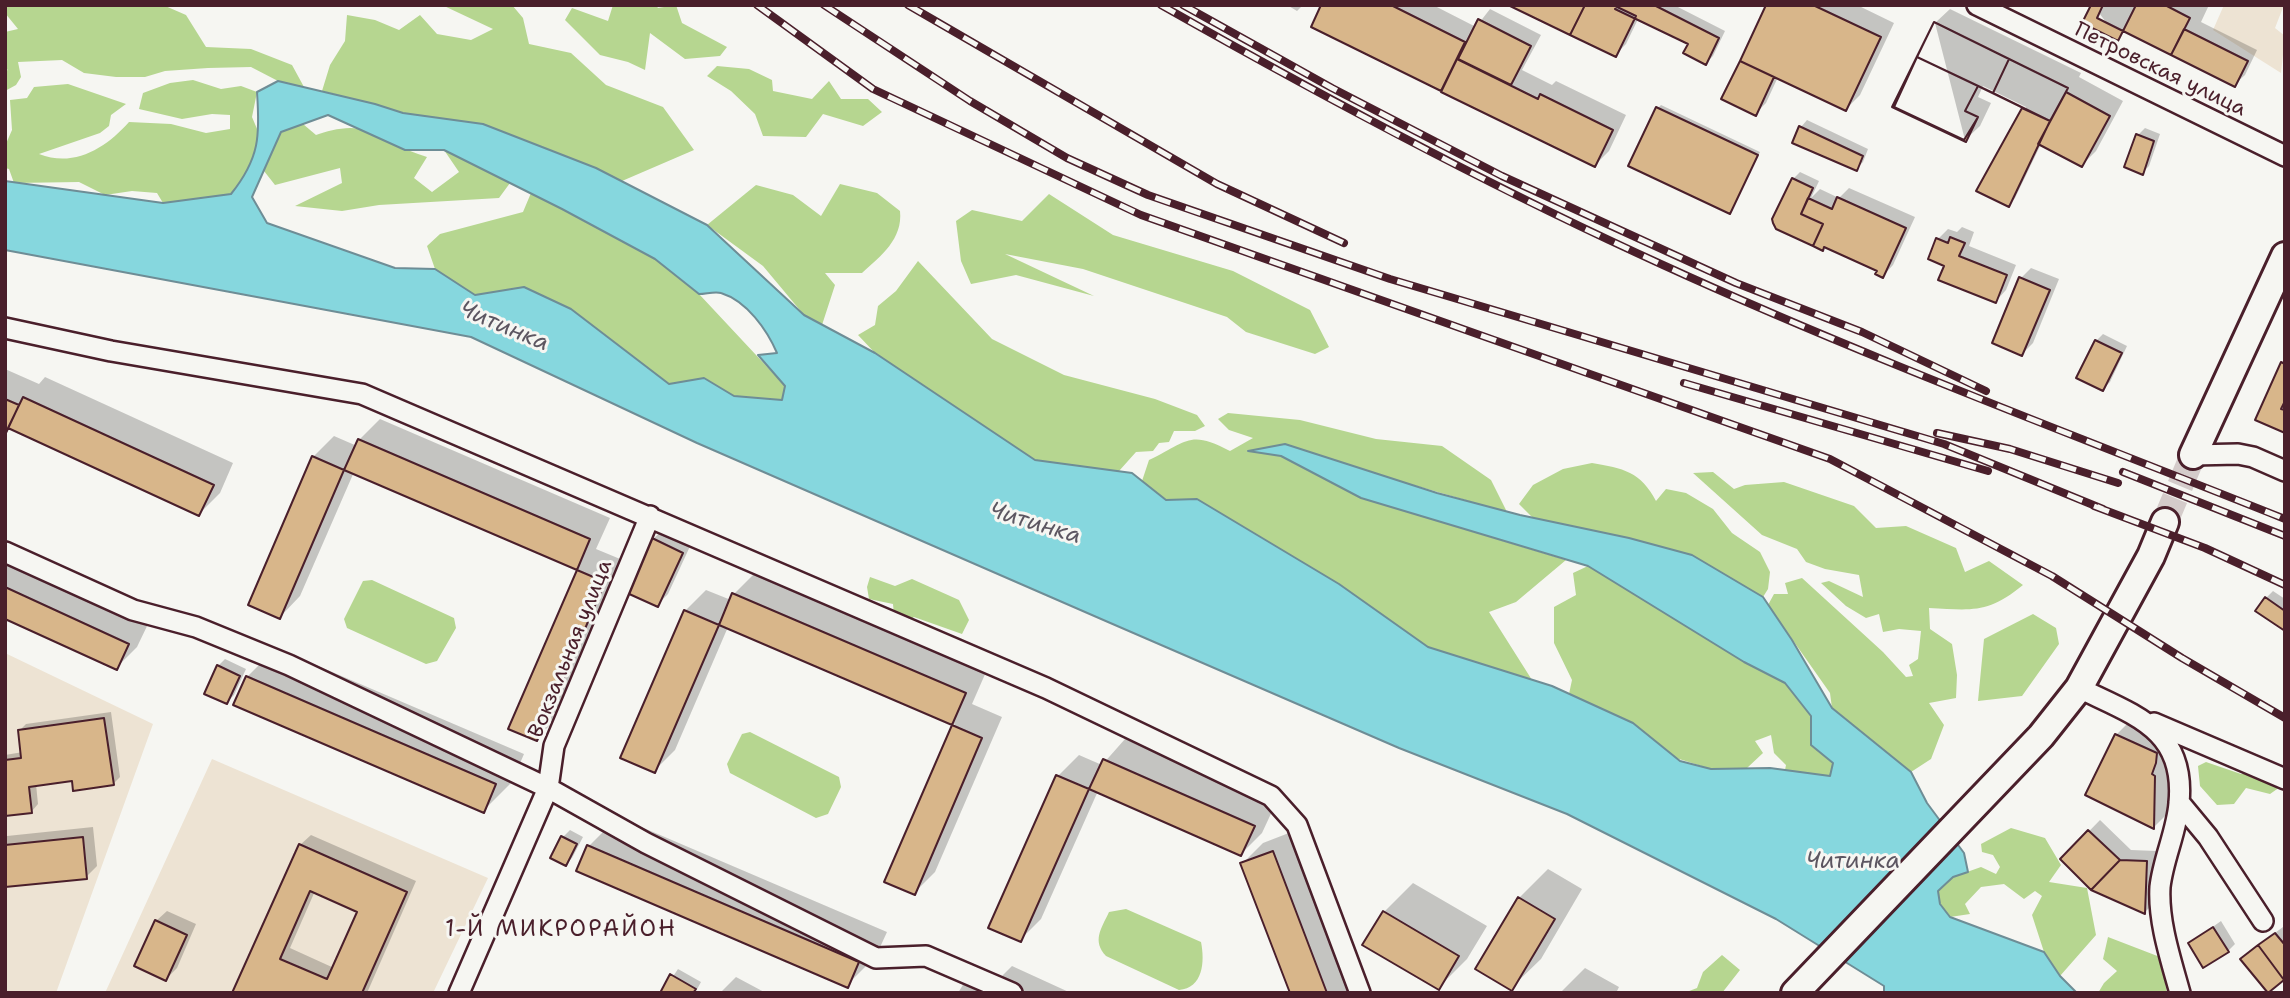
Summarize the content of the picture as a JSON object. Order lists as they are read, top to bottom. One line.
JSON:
{"streets":{"street":["Петровская улица","Вокзальная улица"]},"districts":["1-Й МИКРОРАЙОН"],"water":["Читинка"]}
